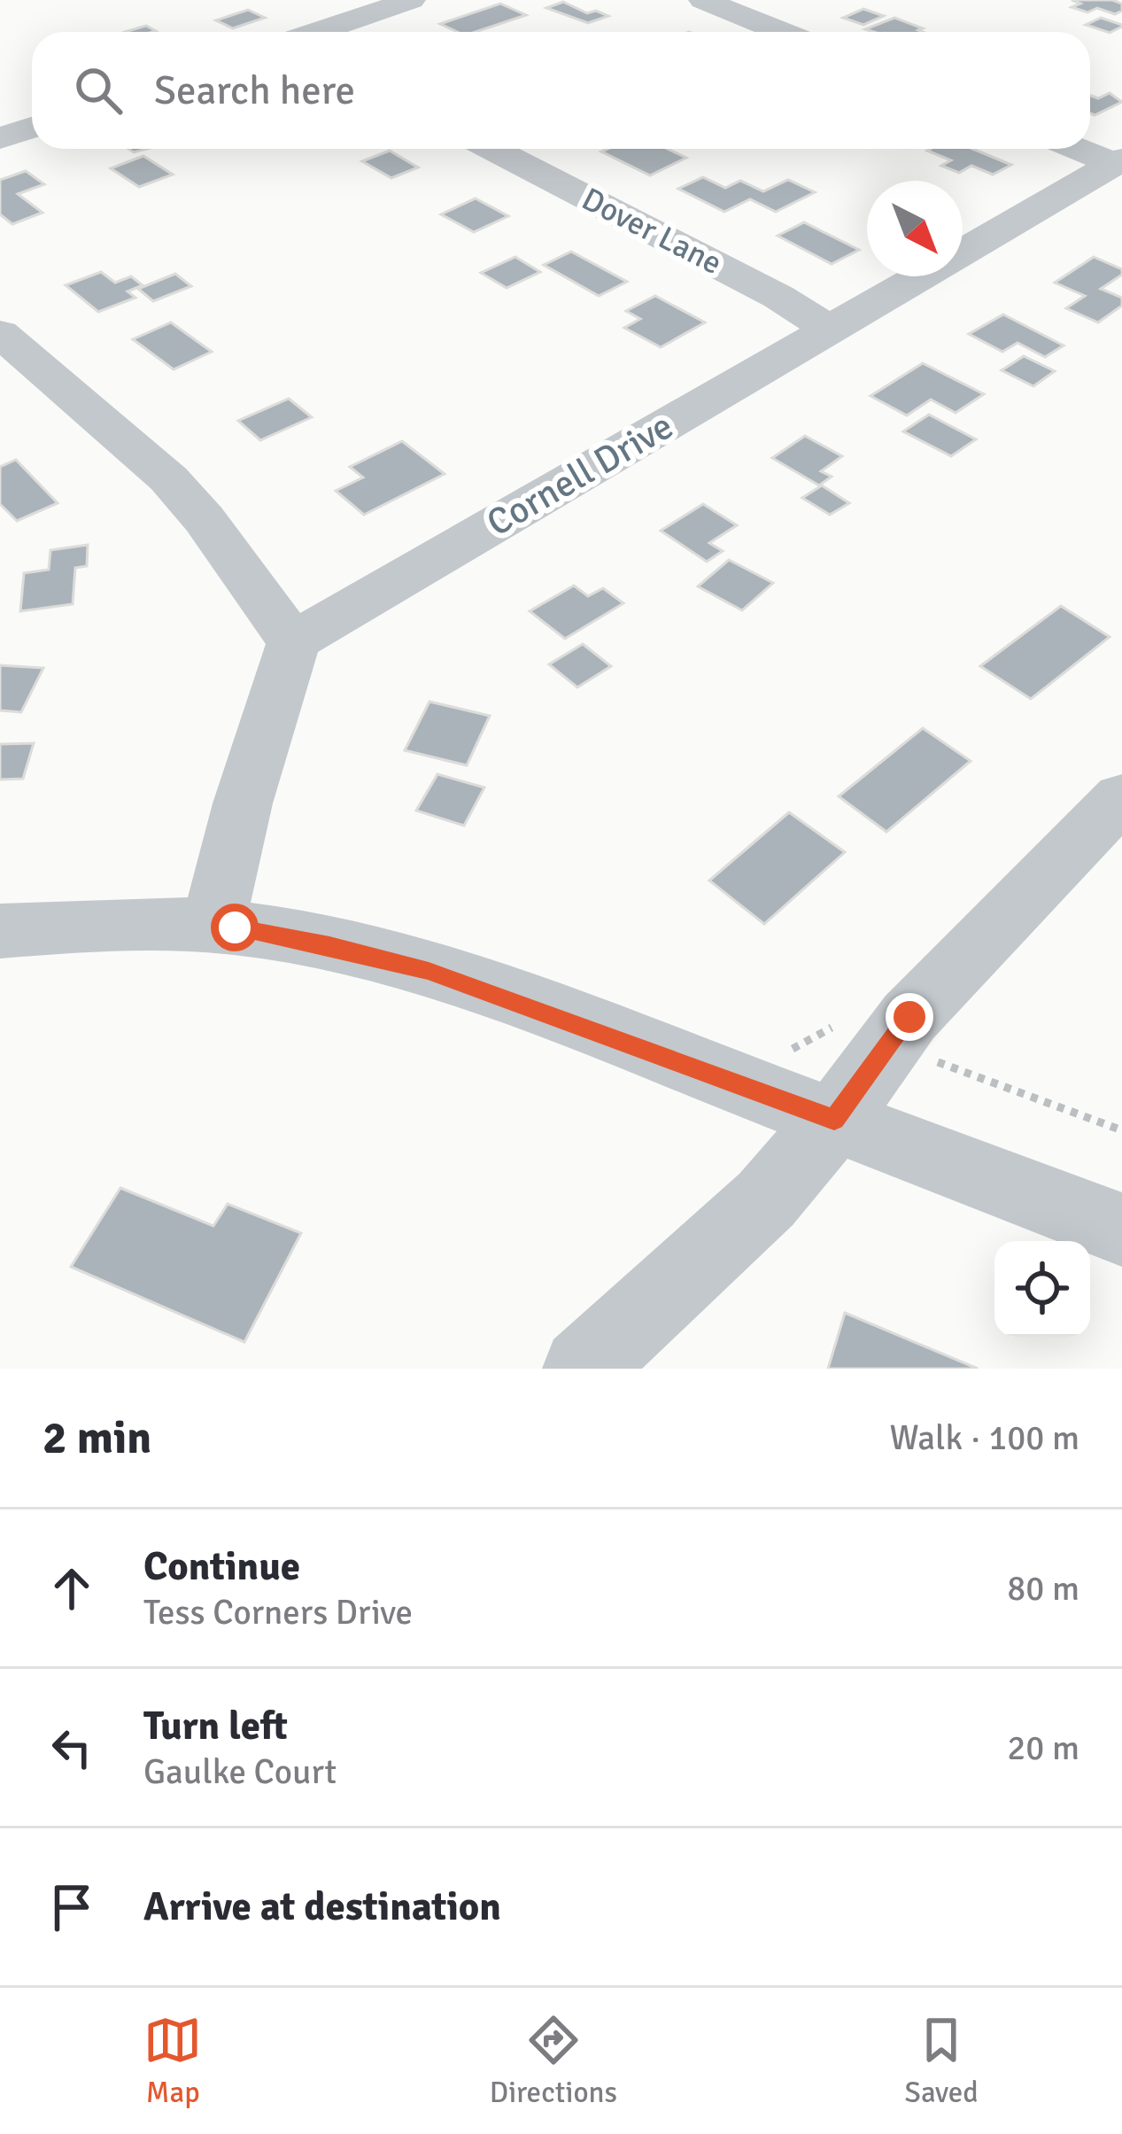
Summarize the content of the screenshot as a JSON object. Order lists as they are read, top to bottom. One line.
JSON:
{"streets":{"street":["Dover Lane","Cornell Drive"]},"crossings":[["Dover Lane","Cornell Drive"]],"north":"bottom right","page":{"search":"Search here","heading":["2 min","Walk · 100 m"],"list":[["Continue","Tess Corners Drive","80 m"],["Turn left","Gaulke Court","20 m"],"Arrive at destination"],"nav":["Map","Directions","Saved"]}}
